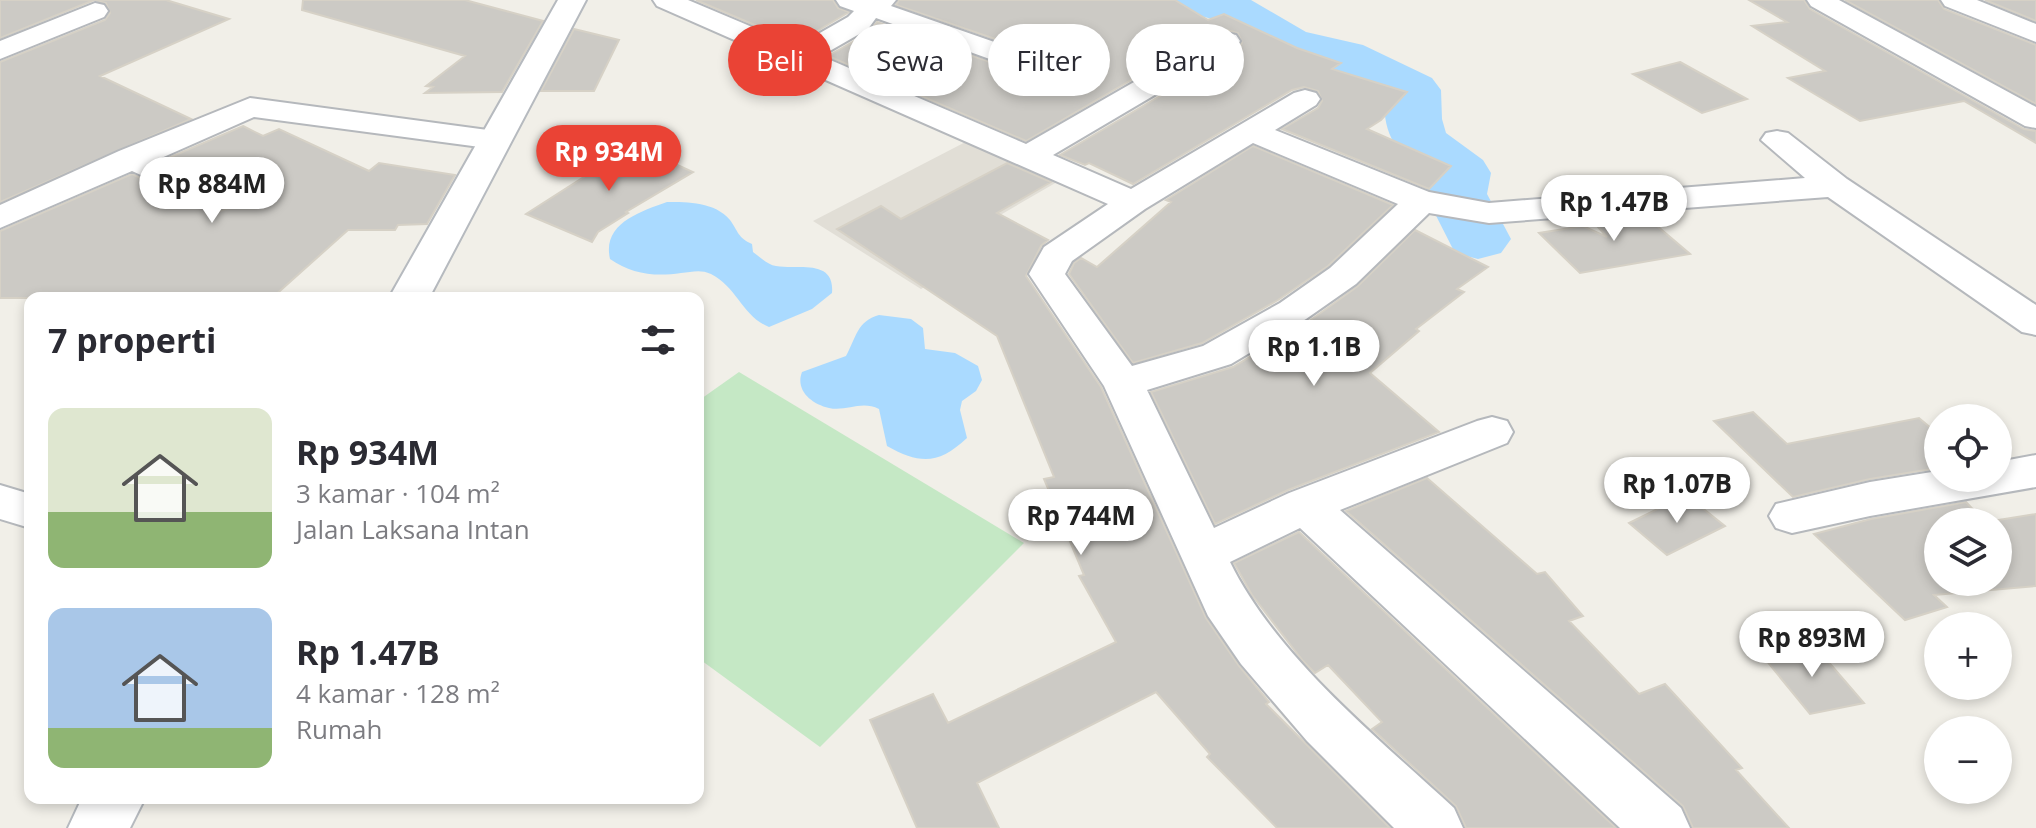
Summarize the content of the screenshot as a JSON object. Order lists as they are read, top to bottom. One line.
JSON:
{"page":{"chip":["Beli","Sewa","Filter","Baru"],"price":["Rp 934M","Rp 884M","Rp 1.47B","Rp 1.1B","Rp 1.07B","Rp 744M","Rp 893M"],"heading":"7 properti","list":[{"name":"Rp 934M","note":"3 kamar · 104 m² · Jalan Laksana Intan"},{"name":"Rp 1.47B","note":"4 kamar · 128 m² · Rumah"}],"map_buttons":["+","−"]}}
